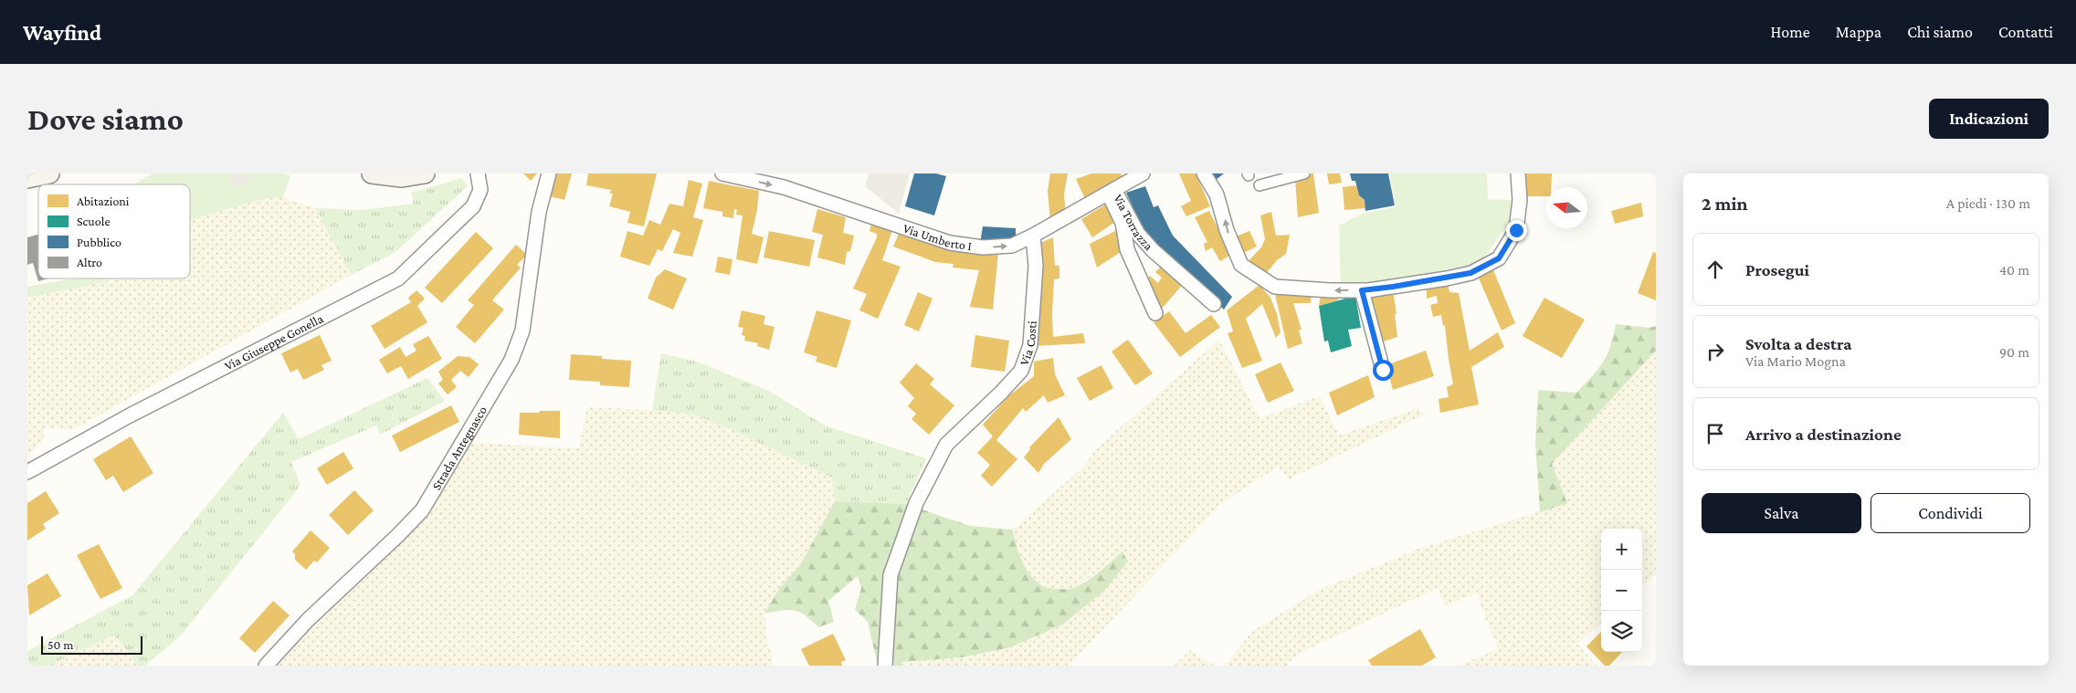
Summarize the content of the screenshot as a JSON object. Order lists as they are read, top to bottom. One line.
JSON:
{"streets":{"street":["Via Torrazza","Via Umberto I","Via Giuseppe Gonella","Via Costi","Strada Antegnasco"]},"crossings":[["Via Torrazza","Via Umberto I"],["Via Umberto I","Via Costi"]],"one_way":["Via Umberto I"],"legend":["Abitazioni","Scuole","Pubblico","Altro"],"scale_bar":"50 m","north":"left","page":{"header":"Wayfind","nav":["Home","Mappa","Chi siamo","Contatti"],"buttons":["Indicazioni",["Salva","Condividi"]],"title":"Dove siamo","heading":["2 min","A piedi · 130 m"],"list":[["Prosegui","40 m"],["Svolta a destra","Via Mario Mogna","90 m"],"Arrivo a destinazione"],"map_buttons":["+","−"],"scale":"50 m"}}
